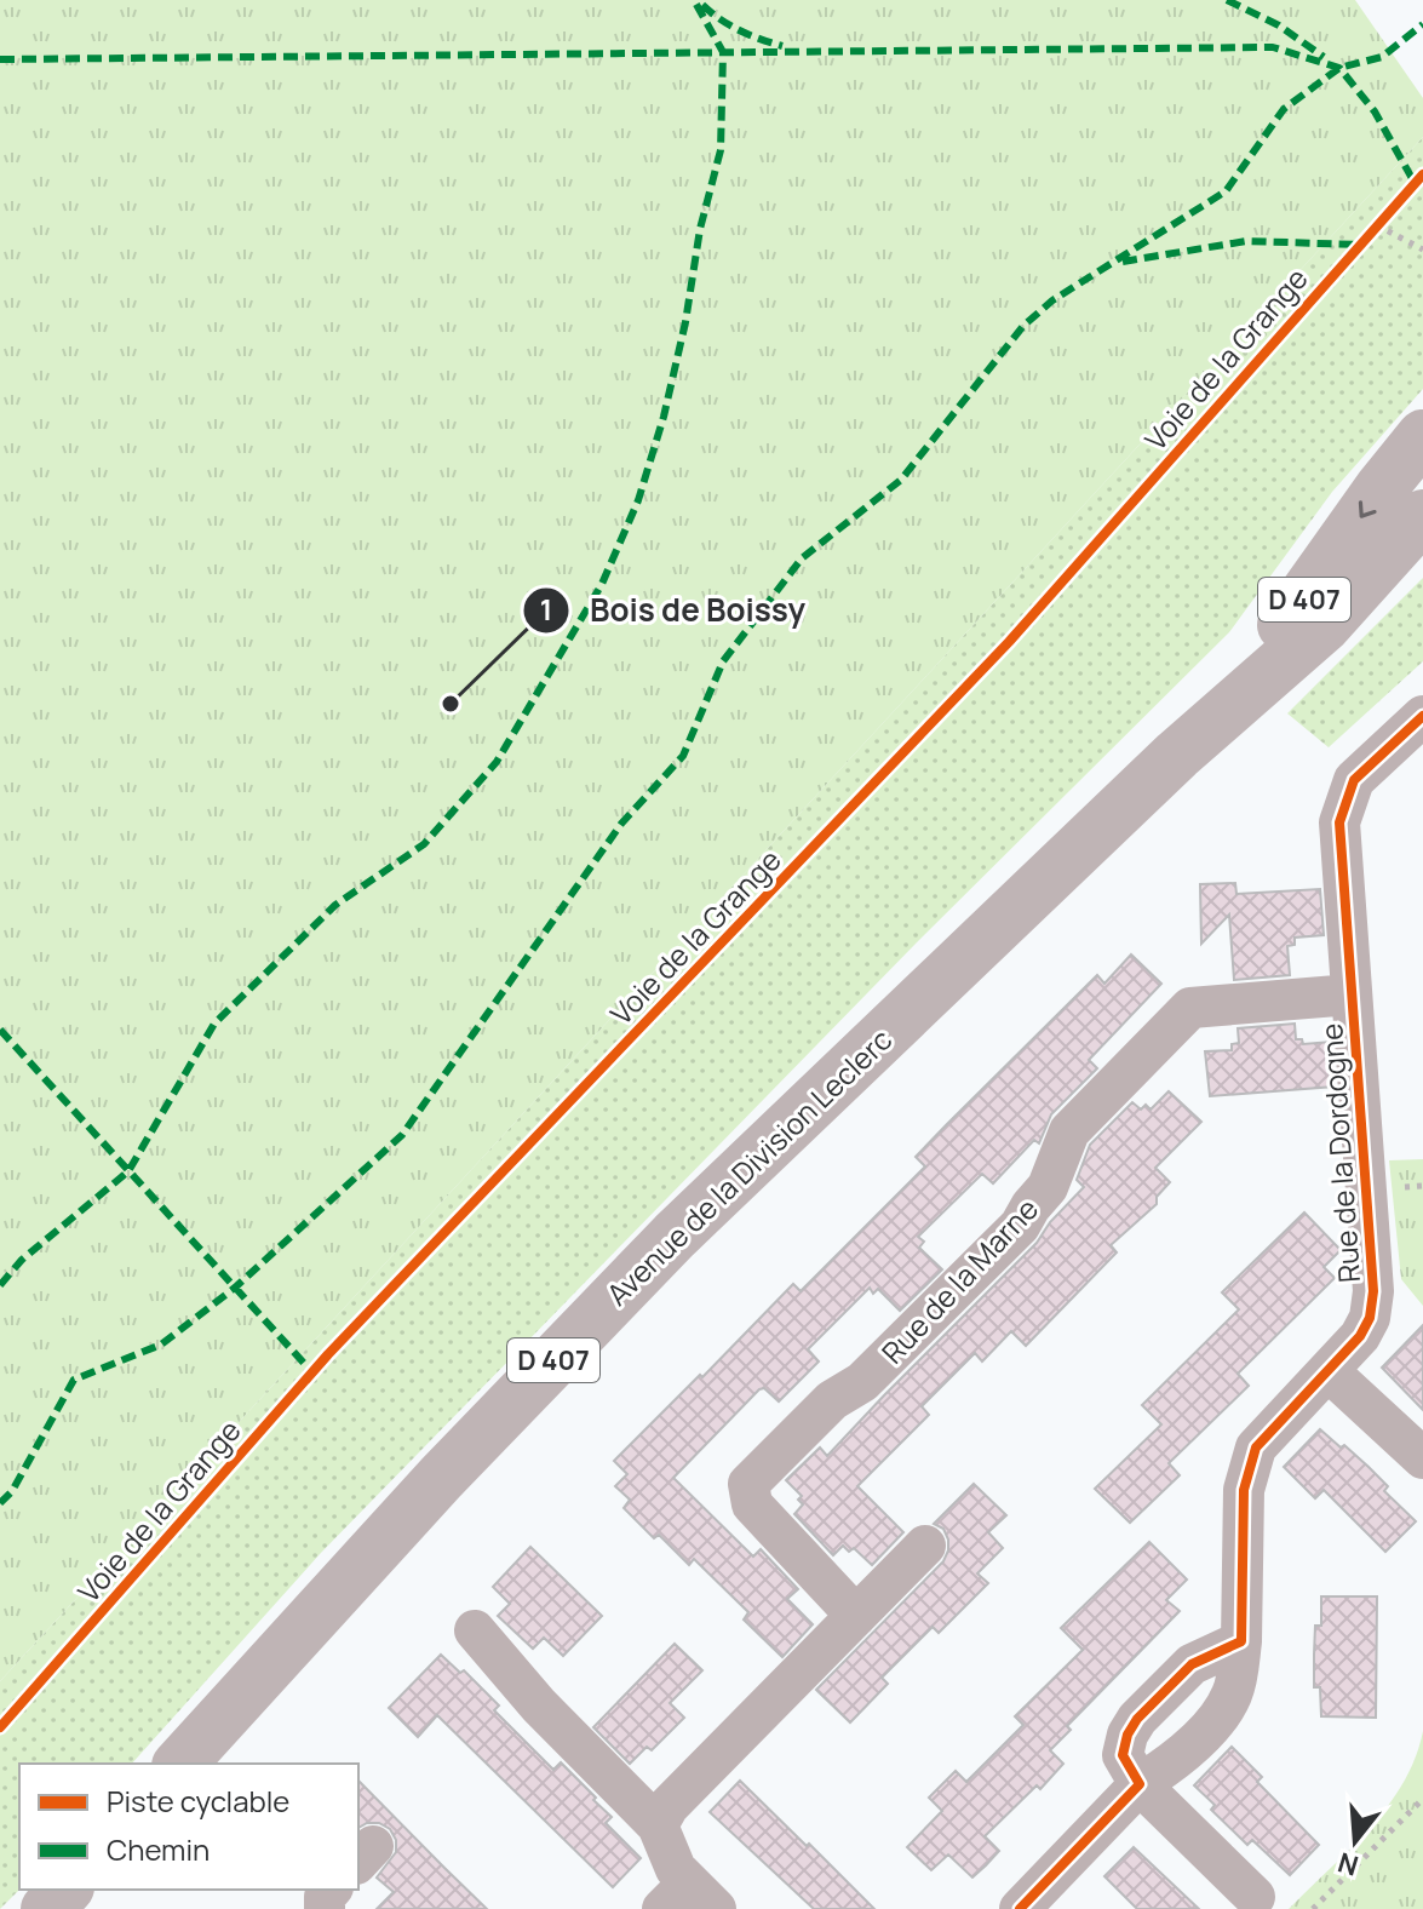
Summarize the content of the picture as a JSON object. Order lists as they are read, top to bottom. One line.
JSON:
{"streets":{"main road":["D 407","Avenue de la Division Leclerc"],"street":["Rue de la Dordogne","Rue de la Marne"],"cycle path":["Voie de la Grange"]},"crossings":[["Rue de la Dordogne","Rue de la Marne"]],"places":["Bois de Boissy"],"legend":["Piste cyclable","Chemin"],"north":"bottom"}
